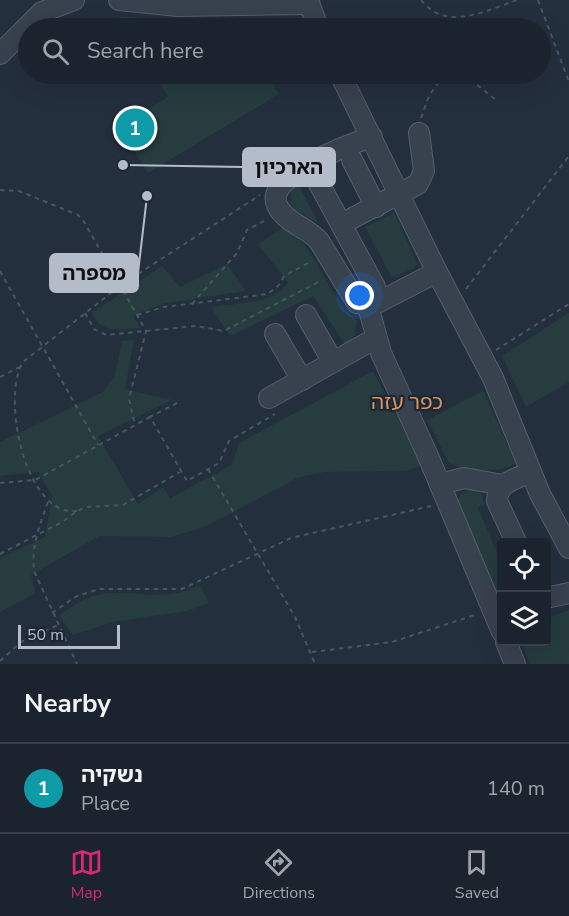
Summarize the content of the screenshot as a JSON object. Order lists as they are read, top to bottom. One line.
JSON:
{"districts":["כפר עזה"],"places":["הארכיון","מספרה"],"scale_bar":"50 m","page":{"search":"Search here","pins":"1","scale":"50 m","heading":"Nearby","list":[{"mark":"1","name":"נשקיה","note":"Place","value":"140 m"}],"nav":["Map","Directions","Saved"]}}
